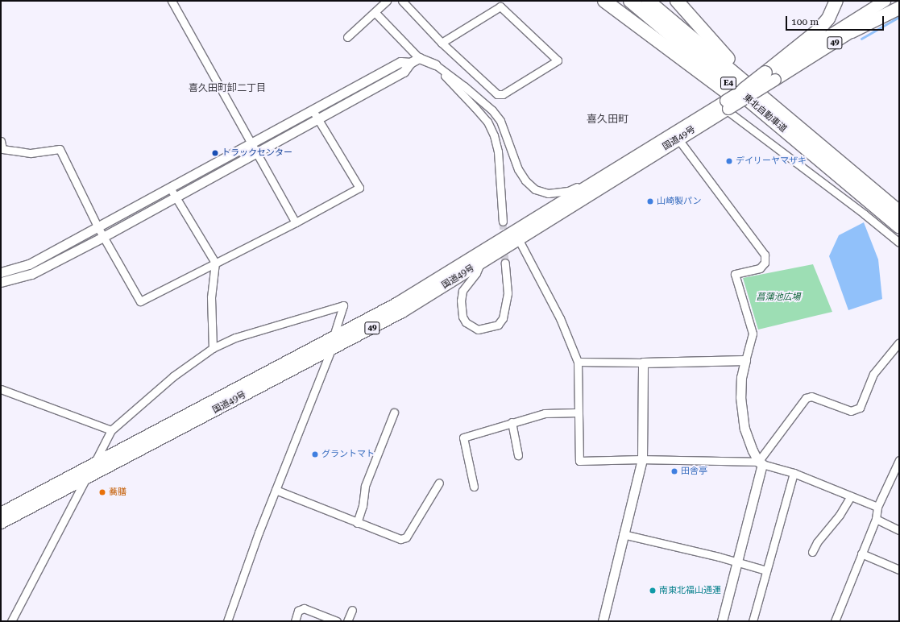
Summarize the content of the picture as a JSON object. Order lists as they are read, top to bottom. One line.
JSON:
{"streets":{"highway":["49","E4","東北自動車道","国道49号"]},"districts":["喜久田町卸二丁目","喜久田町"],"parks":["菖蒲池広場"],"places":["トラックセンター","デイリーヤマザキ","山崎製パン","グラントマト","田舎亭","蕎膳","南東北福山通運"],"scale_bar":"100 m"}
